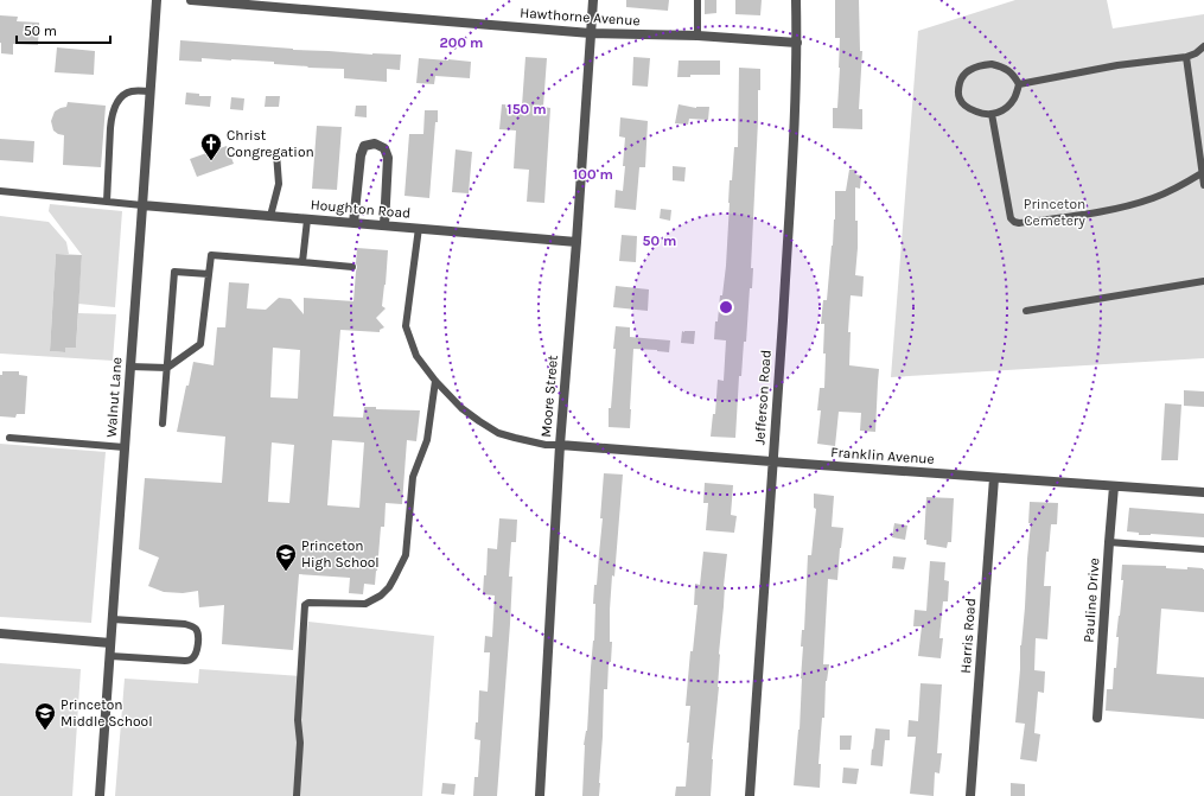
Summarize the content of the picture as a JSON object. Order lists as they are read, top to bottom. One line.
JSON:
{"streets":{"street":["Hawthorne Avenue","Houghton Road","Moore Street","Walnut Lane","Jefferson Road","Franklin Avenue","Pauline Drive","Harris Road"]},"crossings":[["Hawthorne Avenue","Moore Street"],["Hawthorne Avenue","Jefferson Road"],["Houghton Road","Moore Street"],["Houghton Road","Walnut Lane"],["Moore Street","Franklin Avenue"],["Jefferson Road","Franklin Avenue"],["Franklin Avenue","Pauline Drive"],["Franklin Avenue","Harris Road"]],"parks":["Princeton Cemetery"],"places":{"church":["Christ Congregation"],"school or university":["Princeton High School","Princeton Middle School"]},"scale_bar":"50 m","rings":["200 m","150 m","100 m","50 m"]}
